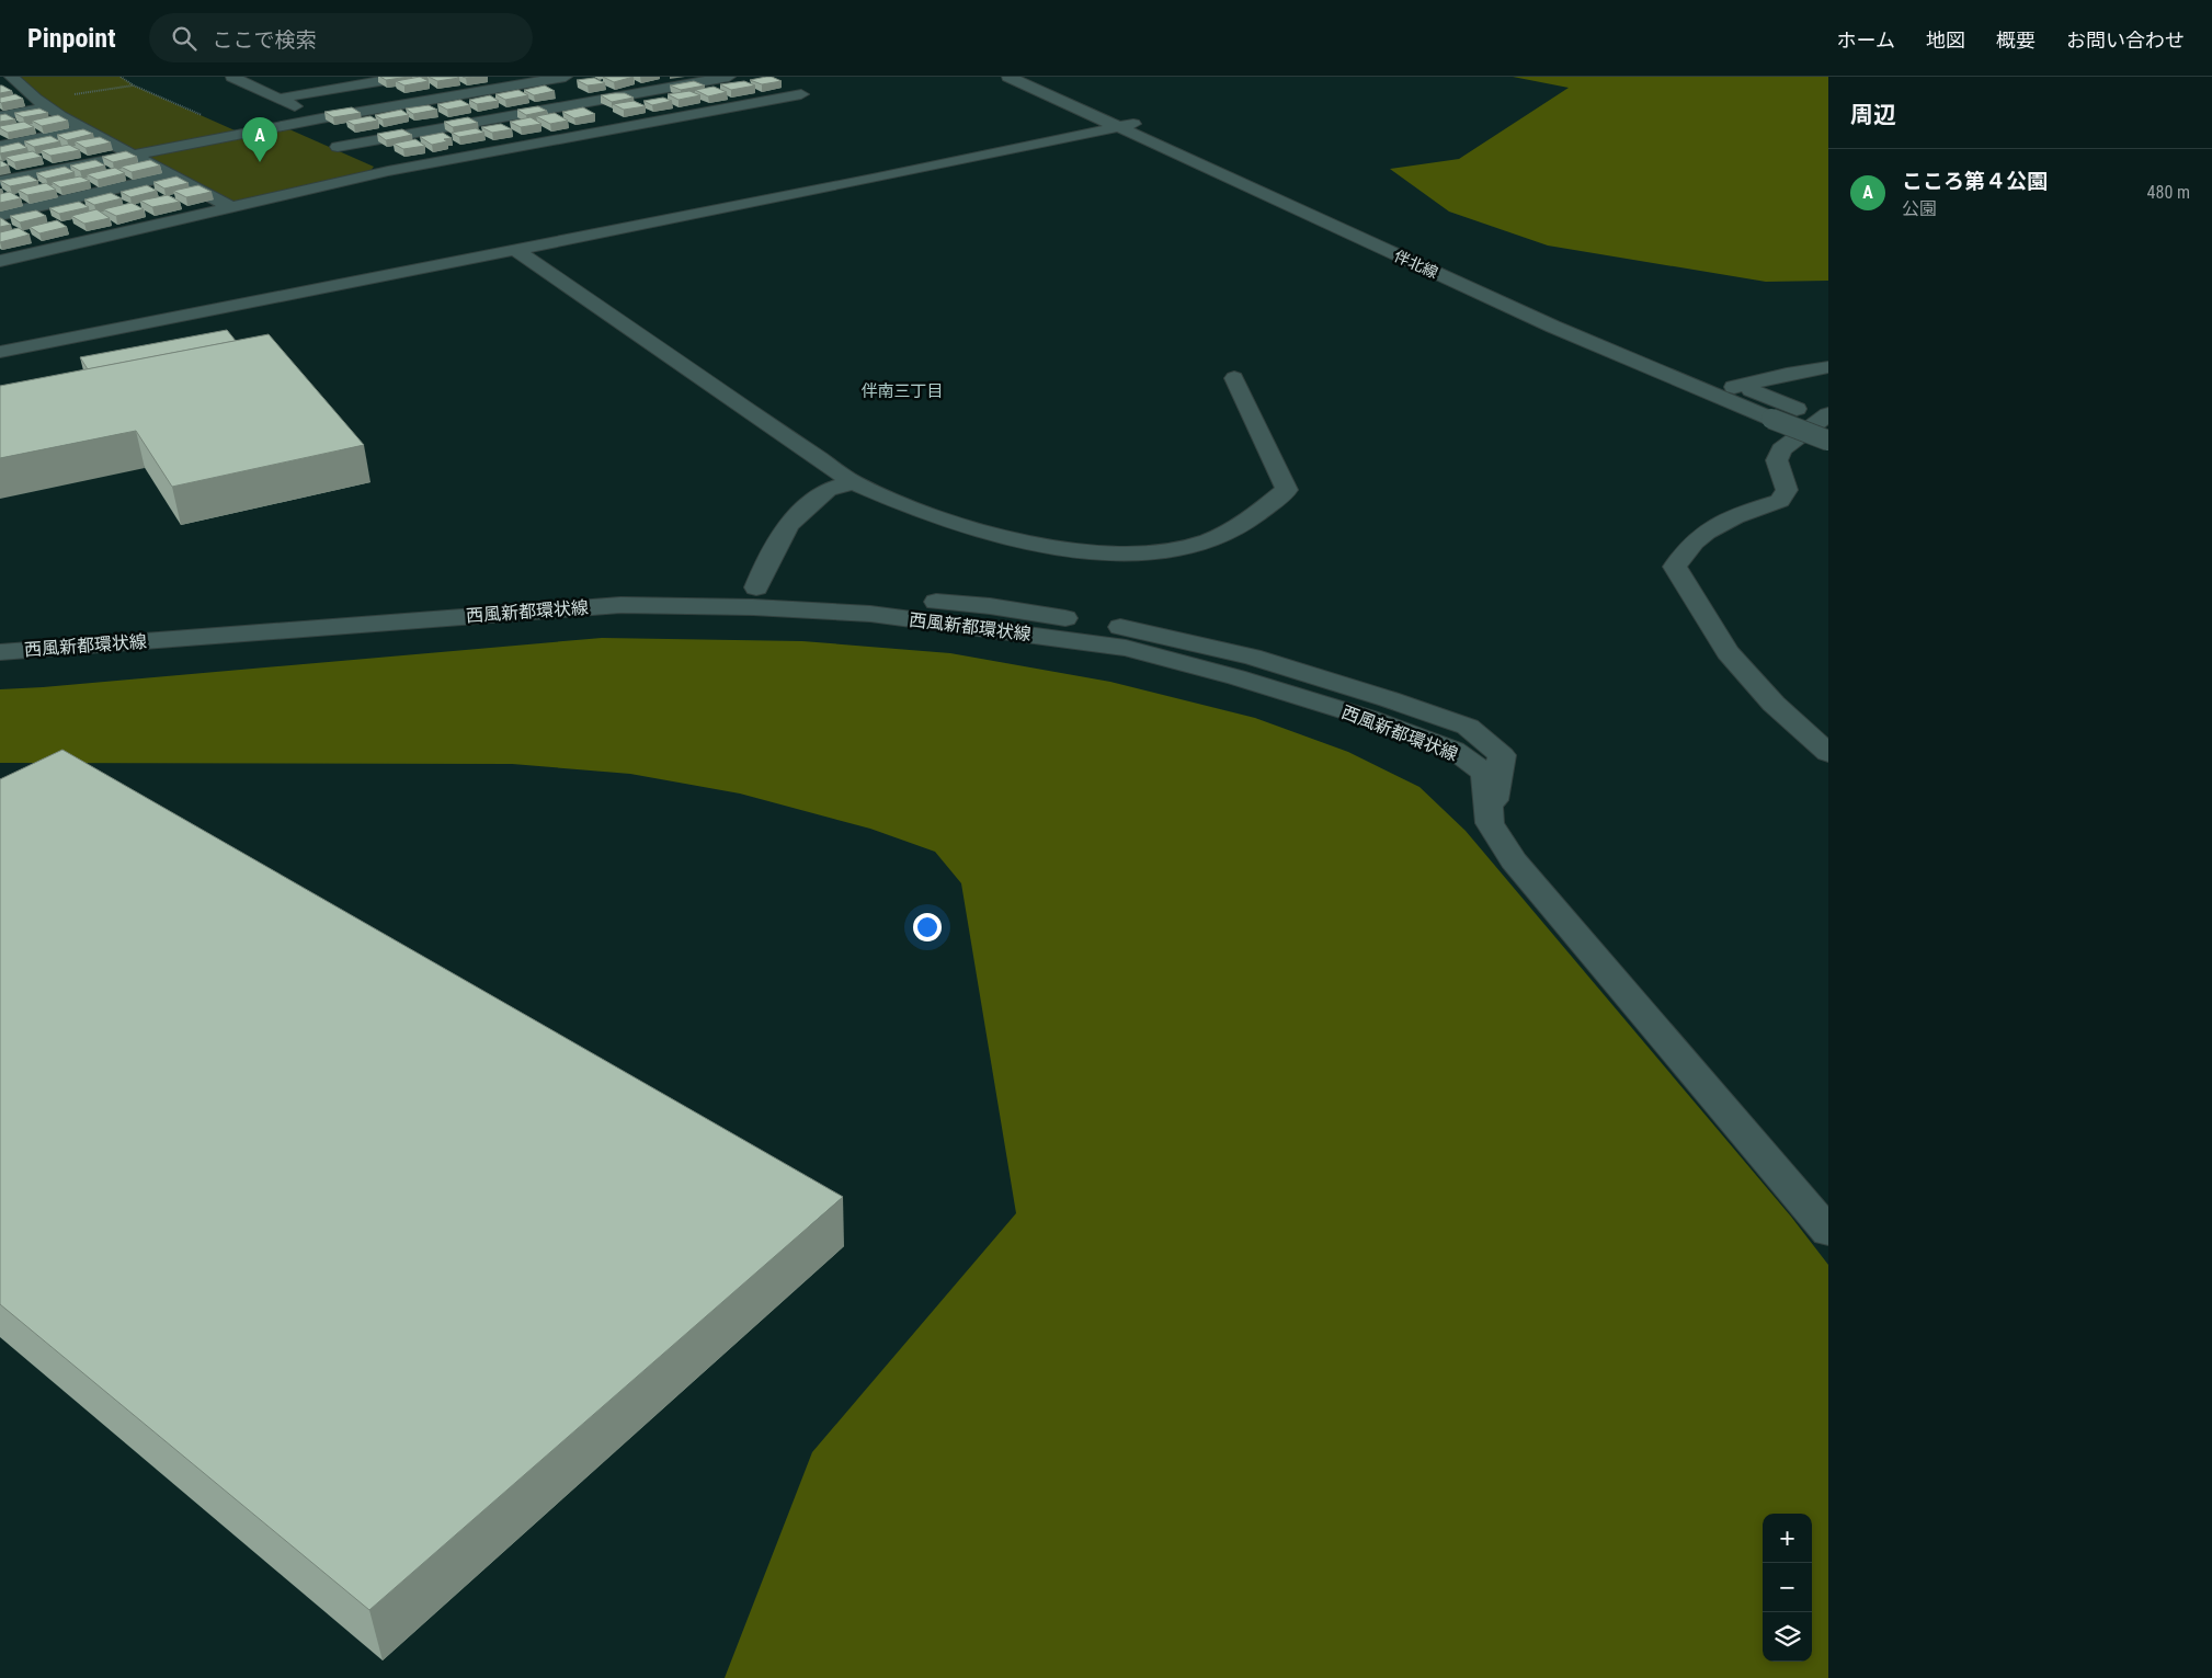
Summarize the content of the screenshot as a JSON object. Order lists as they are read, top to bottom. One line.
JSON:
{"streets":{"street":["伴北線","西風新都環状線"]},"districts":["伴南三丁目"],"page":{"header":"Pinpoint","search":"ここで検索","nav":["ホーム","地図","概要","お問い合わせ"],"heading":"周辺","pins":"A","list":[{"mark":"A","name":"こころ第４公園","note":"公園","value":"480 m"}],"map_buttons":["+","−"]}}
